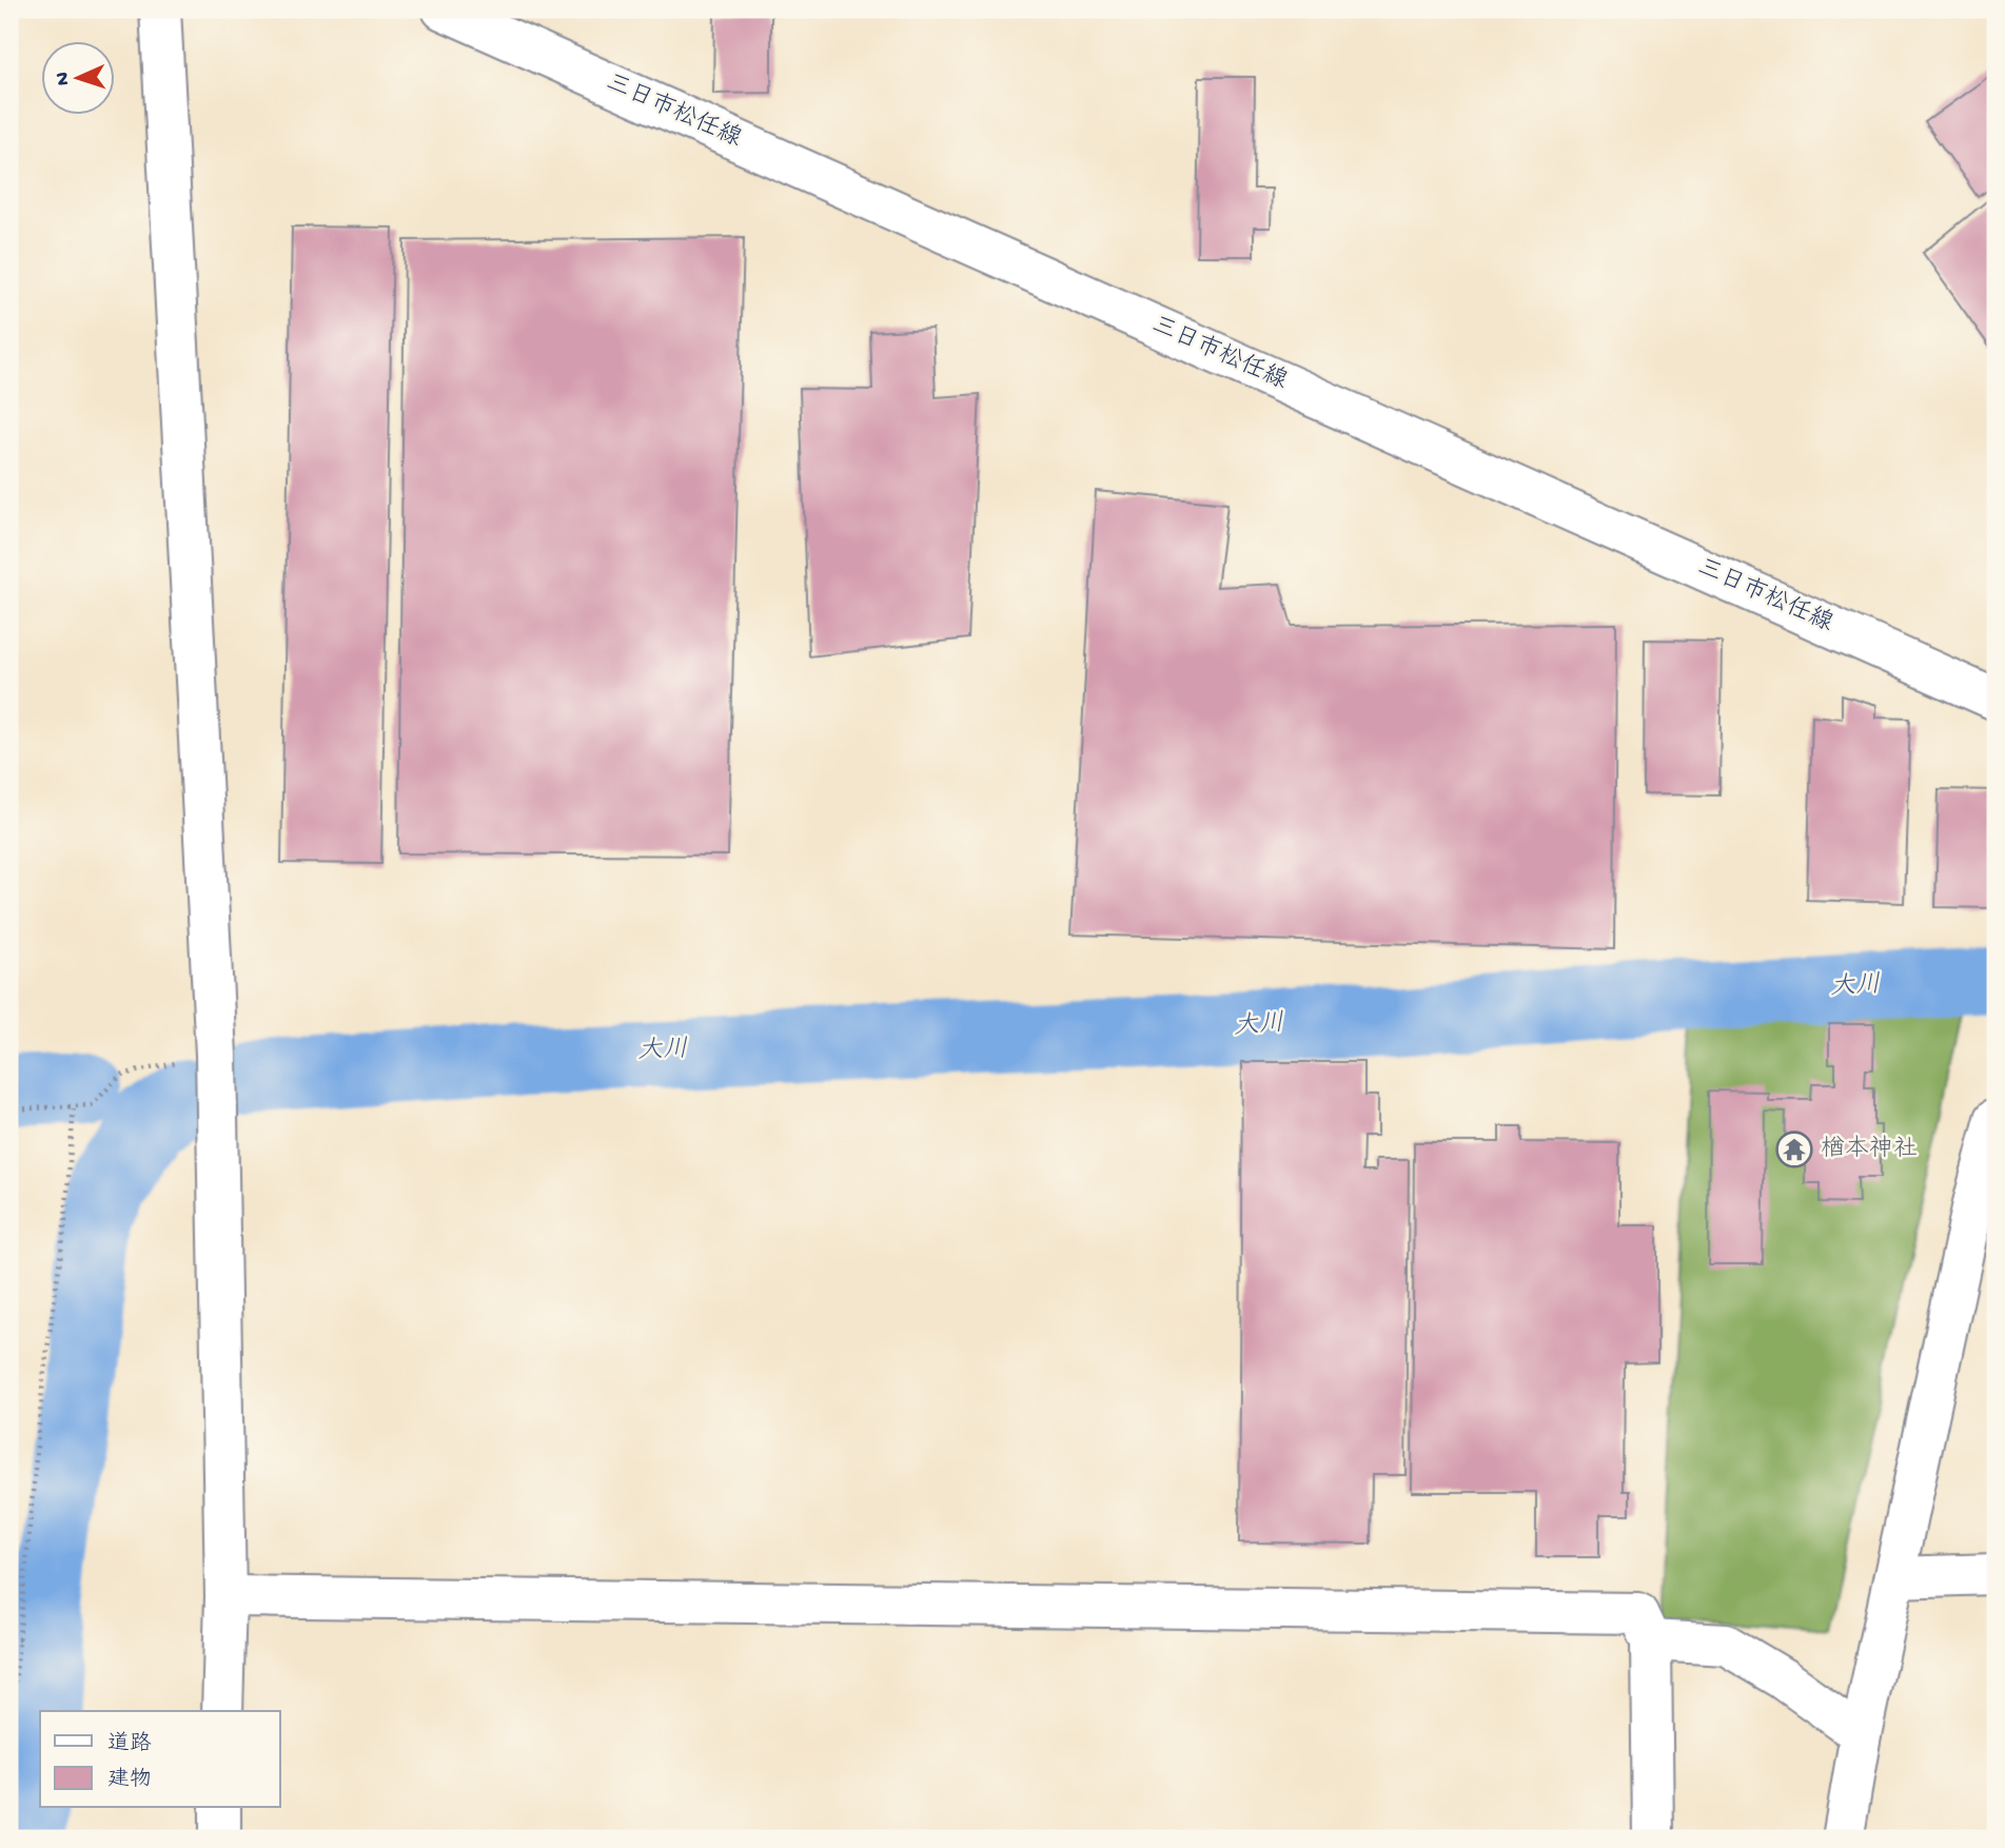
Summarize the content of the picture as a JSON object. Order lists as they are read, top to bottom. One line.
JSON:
{"streets":{"street":["三日市松任線"]},"water":["大川"],"places":{"temple":["楢本神社"]},"legend":["道路","建物"],"north":"left"}
